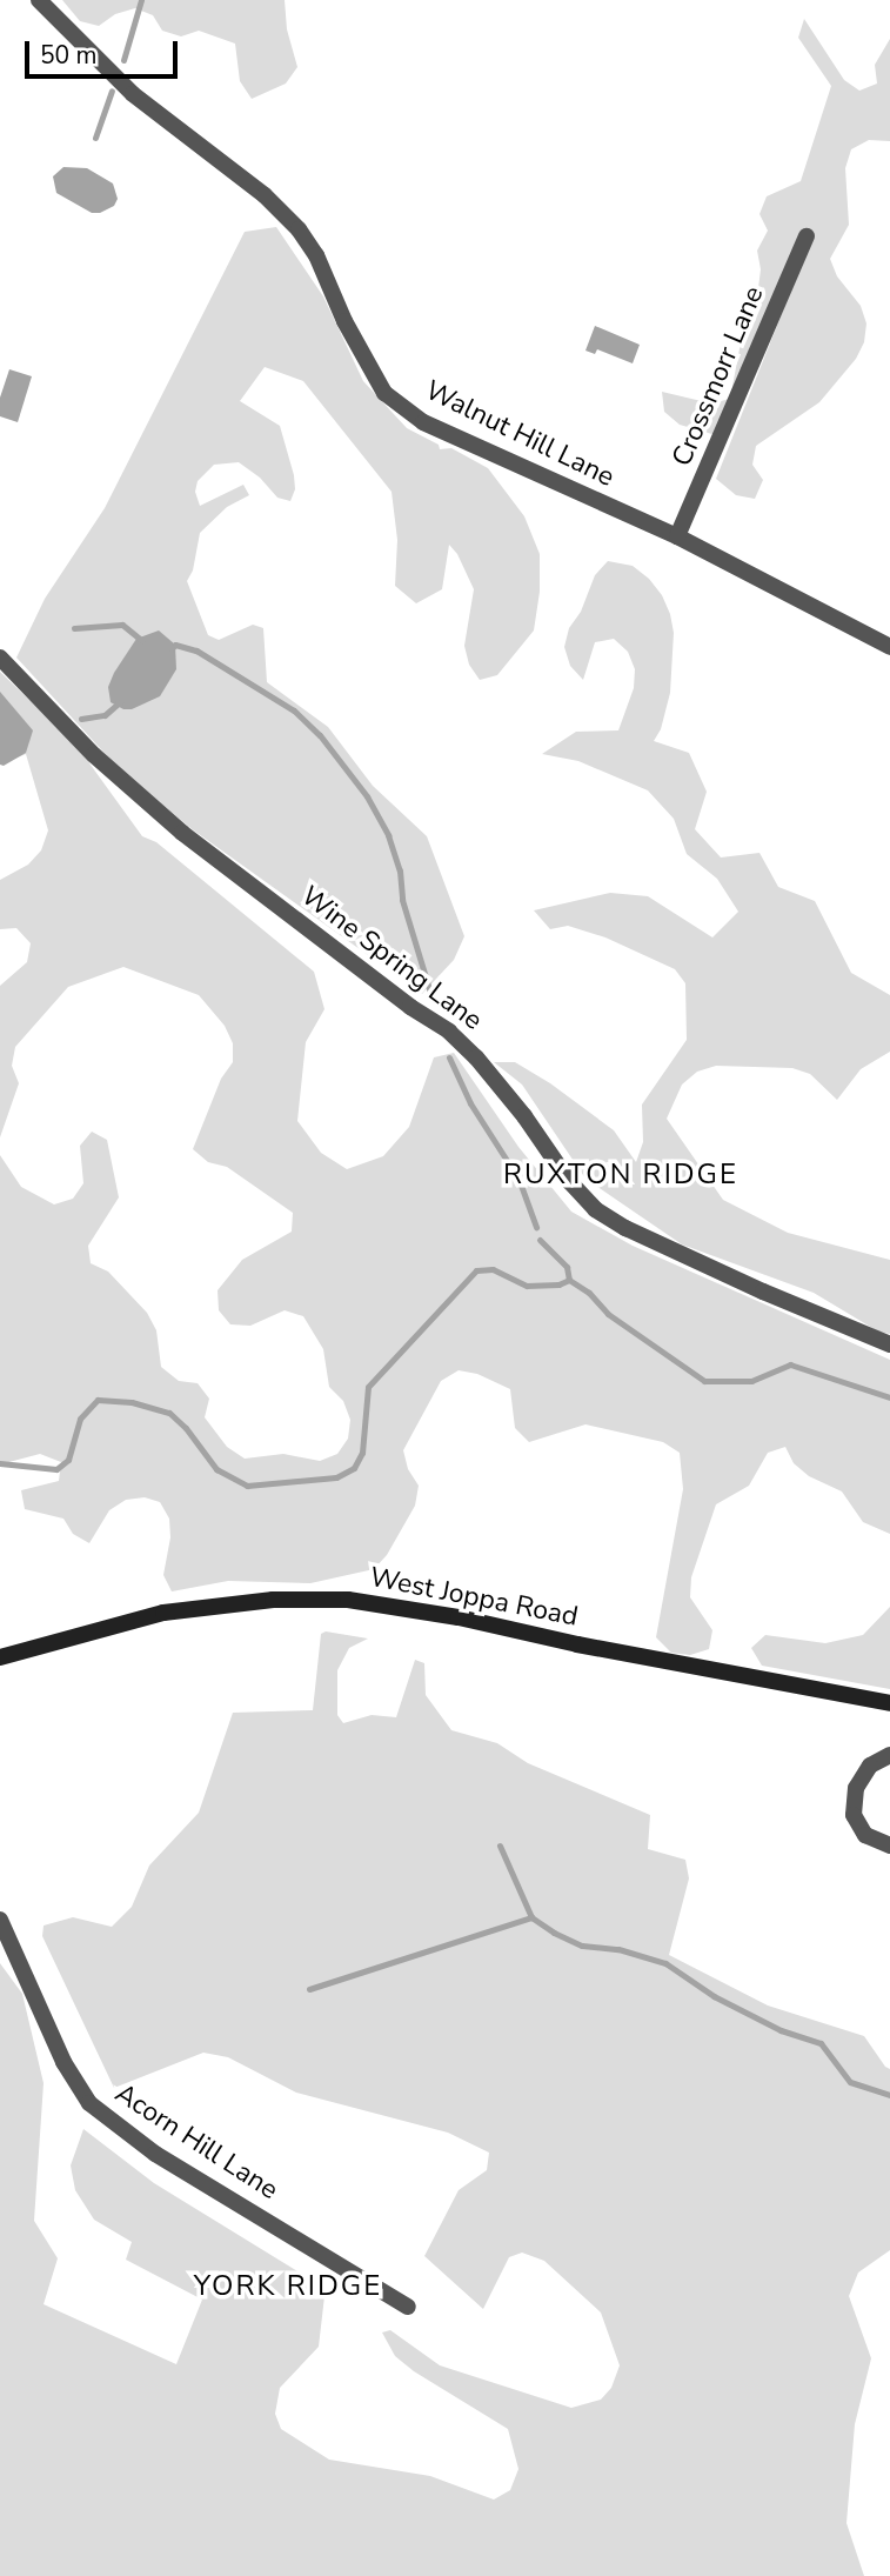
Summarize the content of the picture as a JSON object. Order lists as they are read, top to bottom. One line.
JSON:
{"streets":{"street":["Crossmorr Lane","Walnut Hill Lane","Wine Spring Lane","West Joppa Road","Acorn Hill Lane"]},"crossings":[["Crossmorr Lane","Walnut Hill Lane"]],"districts":["RUXTON RIDGE","YORK RIDGE"],"scale_bar":"50 m"}
